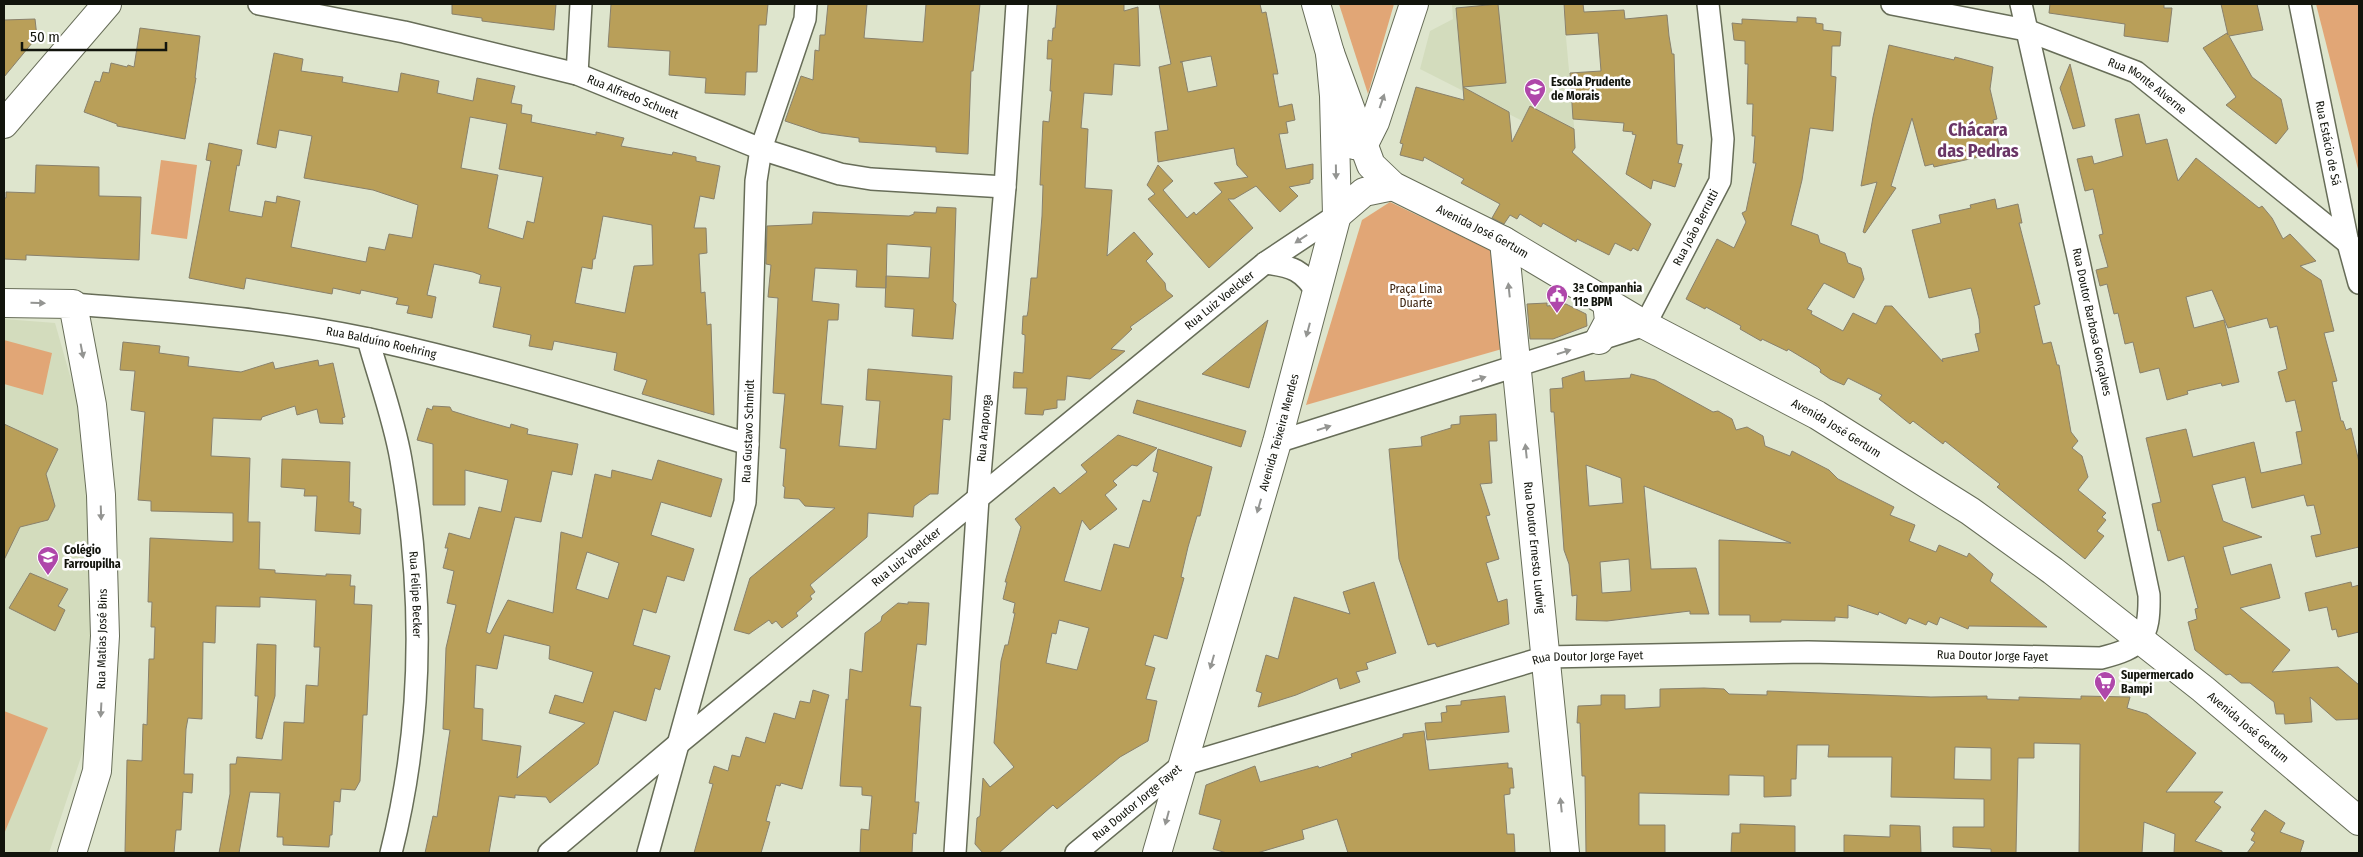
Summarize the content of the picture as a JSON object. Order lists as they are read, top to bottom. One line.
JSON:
{"streets":{"street":["Rua Monte Alverne","Rua Alfredo Schuett","Rua Estácio de Sá","Rua João Berrutti","Avenida José Gertum","Rua Luiz Voelcker","Rua Doutor Barbosa Gonçalves","Rua Balduíno Roehring","Rua Araponga","Rua Gustavo Schmidt","Avenida Teixeira Mendes","Rua Doutor Ernesto Ludwig","Rua Felipe Becker","Rua Matias José Bins","Rua Doutor Jorge Fayet"]},"crossings":[["Rua Monte Alverne","Rua Estácio de Sá"],["Rua Monte Alverne","Rua Doutor Barbosa Gonçalves"],["Rua Alfredo Schuett","Rua Araponga"],["Rua Alfredo Schuett","Rua Gustavo Schmidt"],["Rua João Berrutti","Avenida José Gertum"],["Avenida José Gertum","Rua Doutor Barbosa Gonçalves"],["Avenida José Gertum","Avenida Teixeira Mendes"],["Avenida José Gertum","Rua Doutor Ernesto Ludwig"],["Avenida José Gertum","Rua Doutor Jorge Fayet"],["Rua Luiz Voelcker","Rua Araponga"],["Rua Luiz Voelcker","Rua Gustavo Schmidt"],["Rua Luiz Voelcker","Avenida Teixeira Mendes"],["Rua Doutor Barbosa Gonçalves","Rua Doutor Jorge Fayet"],["Rua Balduíno Roehring","Rua Gustavo Schmidt"],["Rua Balduíno Roehring","Rua Felipe Becker"],["Rua Balduíno Roehring","Rua Matias José Bins"],["Avenida Teixeira Mendes","Rua Doutor Jorge Fayet"],["Rua Doutor Ernesto Ludwig","Rua Doutor Jorge Fayet"]],"one_way":["Avenida Teixeira Mendes","Rua Doutor Ernesto Ludwig","Rua Matias José Bins"],"districts":["Chácara das Pedras"],"parks":["Praça Lima Duarte"],"places":{"school or university":["Escola Prudente de Morais","Colégio Farroupilha"],"public building":["3ª Companhia 11º BPM"],"supermarket":["Supermercado Bampi"]},"scale_bar":"50 m"}
